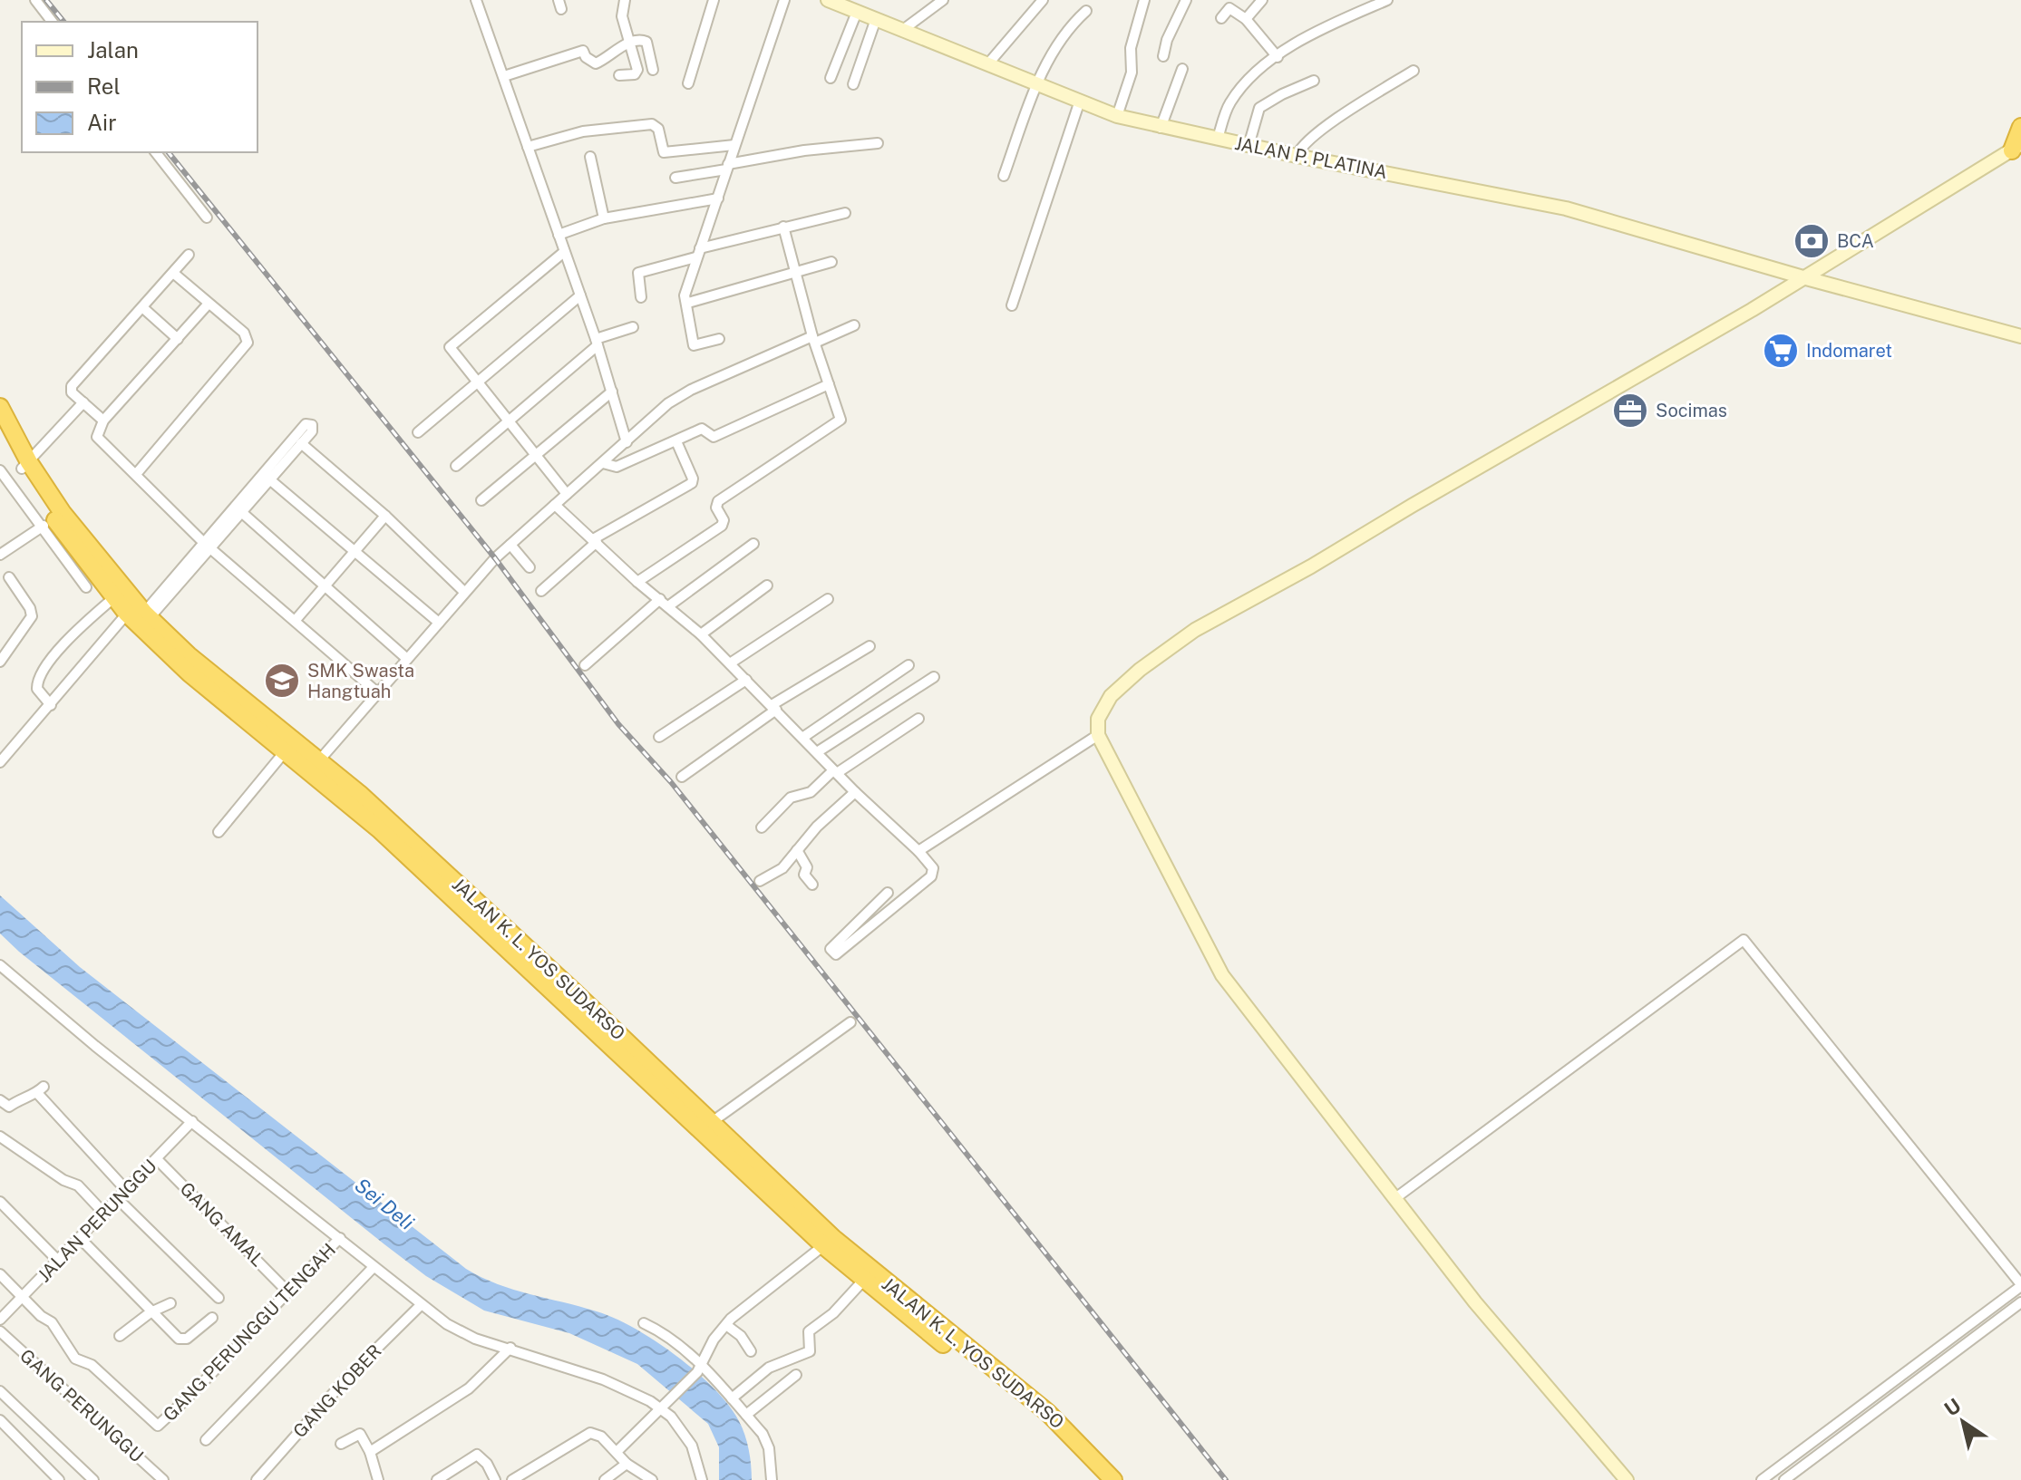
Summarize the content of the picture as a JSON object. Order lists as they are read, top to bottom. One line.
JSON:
{"streets":{"highway":["JALAN K. L. YOS SUDARSO"],"street":["JALAN P. PLATINA","JALAN PERUNGGU","GANG AMAL","GANG PERUNGGU TENGAH","GANG KOBER","GANG PERUNGGU"]},"crossings":[["JALAN PERUNGGU","GANG AMAL"],["JALAN PERUNGGU","GANG PERUNGGU TENGAH"],["GANG AMAL","GANG PERUNGGU TENGAH"]],"water":["Sei Deli"],"places":{"bank":["BCA"],"supermarket":["Indomaret"],"office":["Socimas"],"school or university":["SMK Swasta Hangtuah"]},"legend":["Jalan","Rel","Air"],"north":"top left"}
